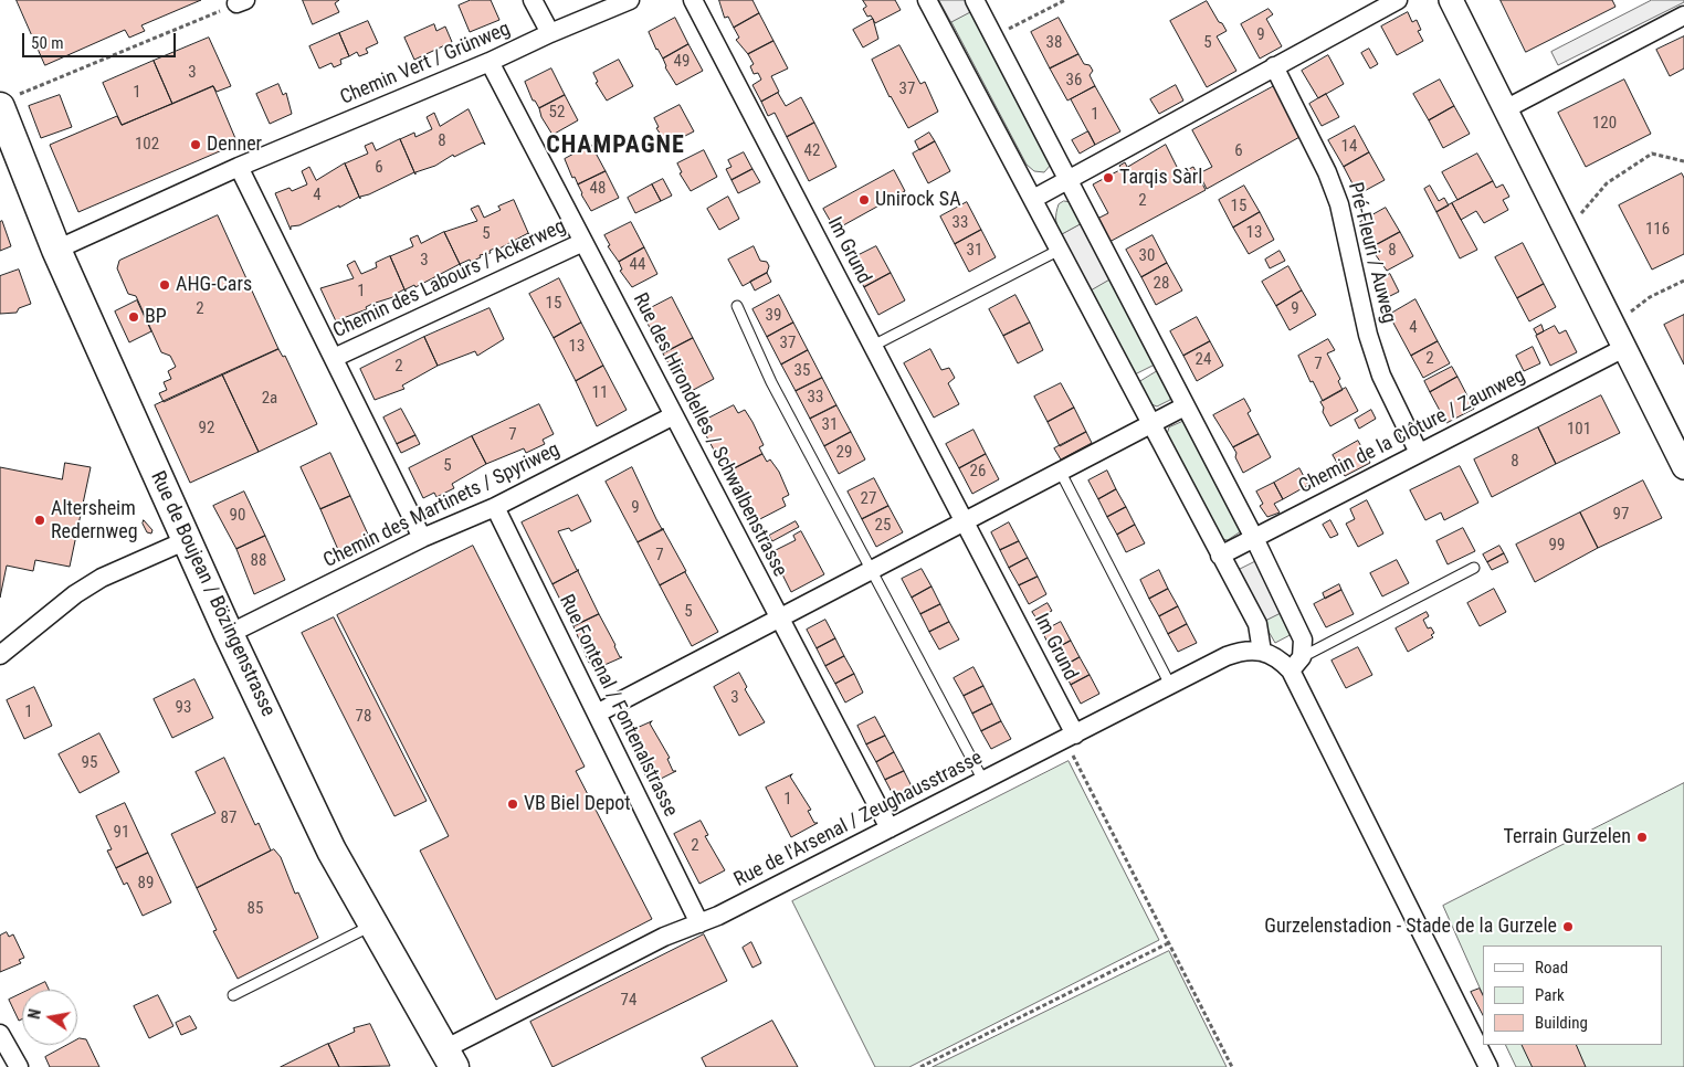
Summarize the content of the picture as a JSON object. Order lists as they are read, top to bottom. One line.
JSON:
{"streets":{"main road":["Rue de Boujean / Bözingenstrasse"],"street":["Chemin Vert / Grünweg","Im Grund","Pré-Fleuri / Auweg","Chemin des Labours / Ackerweg","Chemin de la Clôture / Zaunweg","Rue des Hirondelles / Schwalbenstrasse","Chemin des Martinets / Spyriweg","Rue Fontenal / Fontenalstrasse","Rue de l'Arsenal / Zeughausstrasse"]},"crossings":[["Chemin Vert / Grünweg","Rue des Hirondelles / Schwalbenstrasse"],["Chemin Vert / Grünweg","Rue de Boujean / Bözingenstrasse"],["Im Grund","Rue de l'Arsenal / Zeughausstrasse"],["Pré-Fleuri / Auweg","Chemin de la Clôture / Zaunweg"],["Chemin des Labours / Ackerweg","Rue des Hirondelles / Schwalbenstrasse"],["Rue des Hirondelles / Schwalbenstrasse","Chemin des Martinets / Spyriweg"],["Rue des Hirondelles / Schwalbenstrasse","Rue de l'Arsenal / Zeughausstrasse"],["Chemin des Martinets / Spyriweg","Rue de Boujean / Bözingenstrasse"],["Chemin des Martinets / Spyriweg","Rue Fontenal / Fontenalstrasse"],["Rue de Boujean / Bözingenstrasse","Rue de l'Arsenal / Zeughausstrasse"],["Rue Fontenal / Fontenalstrasse","Rue de l'Arsenal / Zeughausstrasse"]],"districts":["CHAMPAGNE"],"places":["Denner","Tarqis Sàrl","Unirock SA","AHG-Cars","BP","Altersheim Redernweg","VB Biel Depot","Terrain Gurzelen","Gurzelenstadion - Stade de la Gurzele"],"house_numbers":["9","38","5","49","3","36","37","1","52","1","120","8","102","14","42","6","6","48","4","2","15","33","116","13","5","31","8","30","3","44","28","1","15","2","9","39","4","37","13","2","24","7","2","35","11","33","2a","31","92","101","7","29","8","5","26","27","9","97","90","25","99","7","88","5","3","93","1","78","95","1","87","91","2","89","85","74"],"legend":["Road","Park","Building"],"scale_bar":"50 m","north":"left"}
